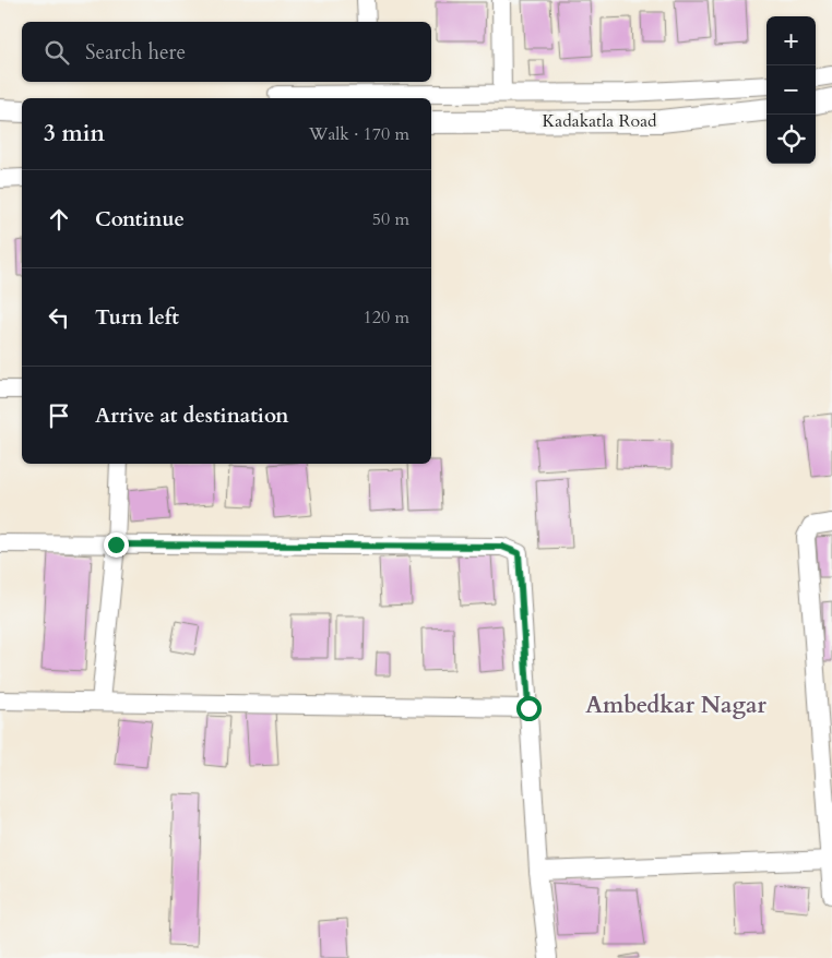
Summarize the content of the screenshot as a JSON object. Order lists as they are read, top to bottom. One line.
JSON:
{"streets":{"street":["Kadakatla Road"]},"districts":["Ambedkar Nagar"],"page":{"map_buttons":["+","−"],"search":"Search here","heading":["3 min","Walk · 170 m"],"list":[["Continue","50 m"],["Turn left","120 m"],"Arrive at destination"]}}
